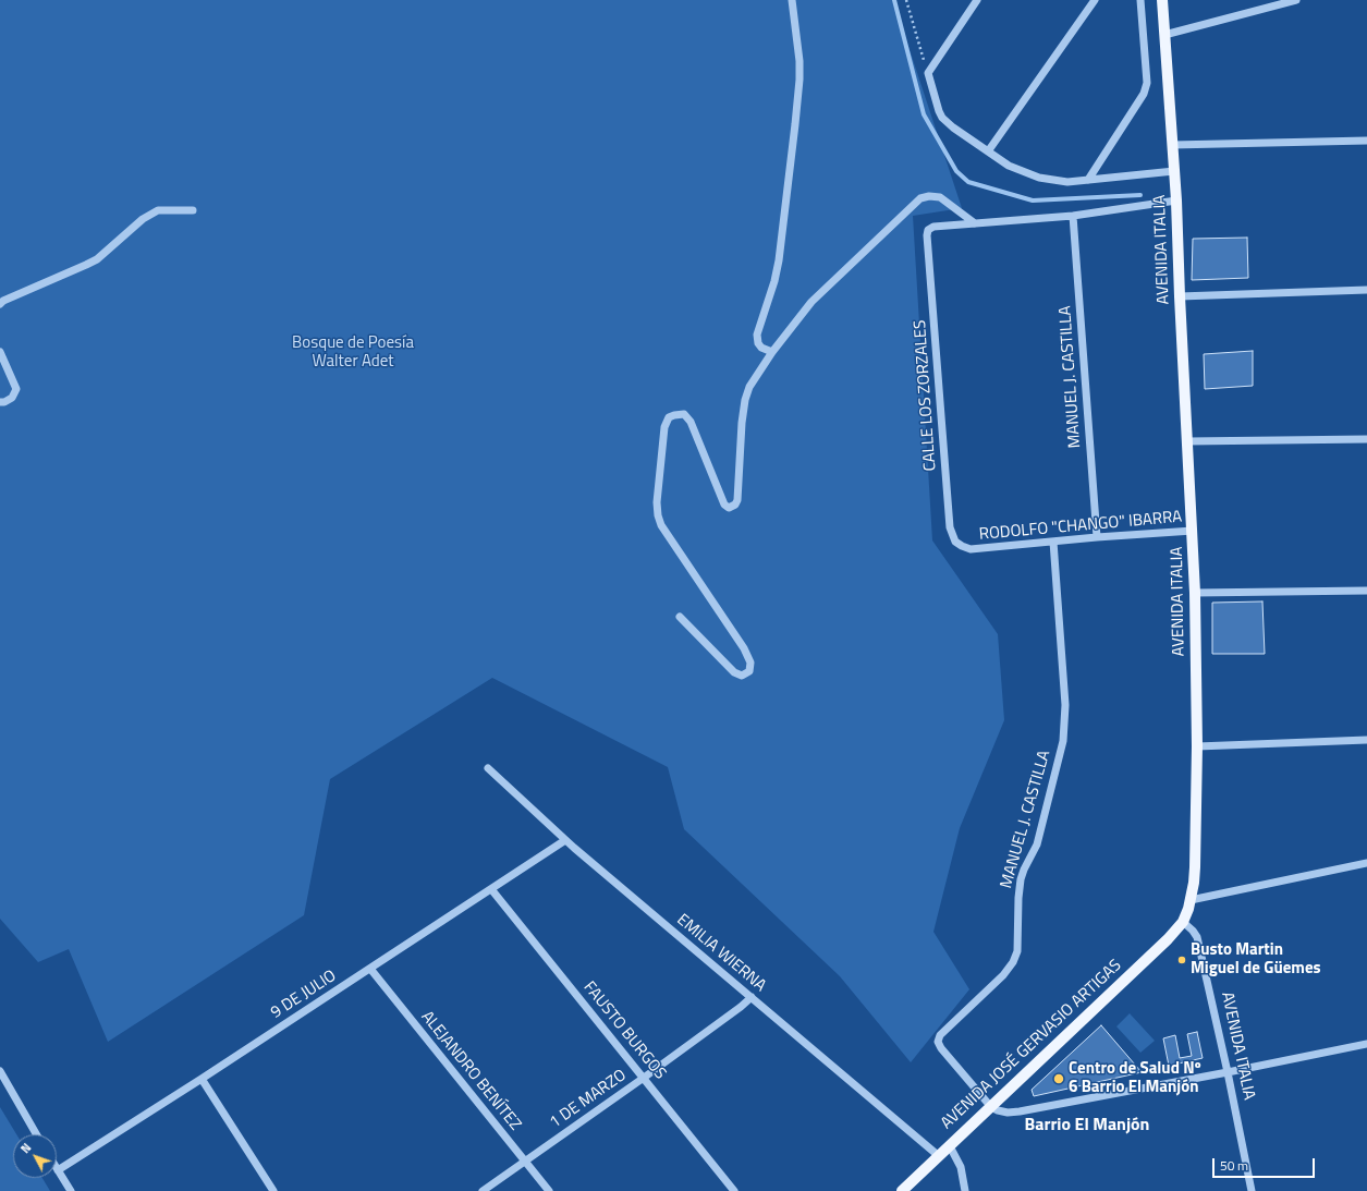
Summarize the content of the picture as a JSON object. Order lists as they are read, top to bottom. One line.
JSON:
{"streets":{"main road":["AVENIDA ITALIA","AVENIDA JOSÉ GERVASIO ARTIGAS"],"street":["MANUEL J. CASTILLA","CALLE LOS ZORZALES","RODOLFO \"CHANGO\" IBARRA","EMILIA WIERNA","9 DE JULIO","FAUSTO BURGOS","ALEJANDRO BENÍTEZ","1 DE MARZO"]},"crossings":[["AVENIDA ITALIA","RODOLFO \"CHANGO\" IBARRA"],["AVENIDA ITALIA","AVENIDA JOSÉ GERVASIO ARTIGAS"],["MANUEL J. CASTILLA","RODOLFO \"CHANGO\" IBARRA"],["MANUEL J. CASTILLA","AVENIDA JOSÉ GERVASIO ARTIGAS"],["CALLE LOS ZORZALES","RODOLFO \"CHANGO\" IBARRA"],["EMILIA WIERNA","9 DE JULIO"],["EMILIA WIERNA","AVENIDA JOSÉ GERVASIO ARTIGAS"],["EMILIA WIERNA","1 DE MARZO"],["9 DE JULIO","FAUSTO BURGOS"],["9 DE JULIO","ALEJANDRO BENÍTEZ"],["FAUSTO BURGOS","1 DE MARZO"],["ALEJANDRO BENÍTEZ","1 DE MARZO"]],"districts":["Barrio El Manjón"],"parks":["Bosque de Poesía Walter Adet"],"places":["Busto Martin Miguel de Güemes","Centro de Salud Nº 6 Barrio El Manjón"],"scale_bar":"50 m","north":"top left"}
